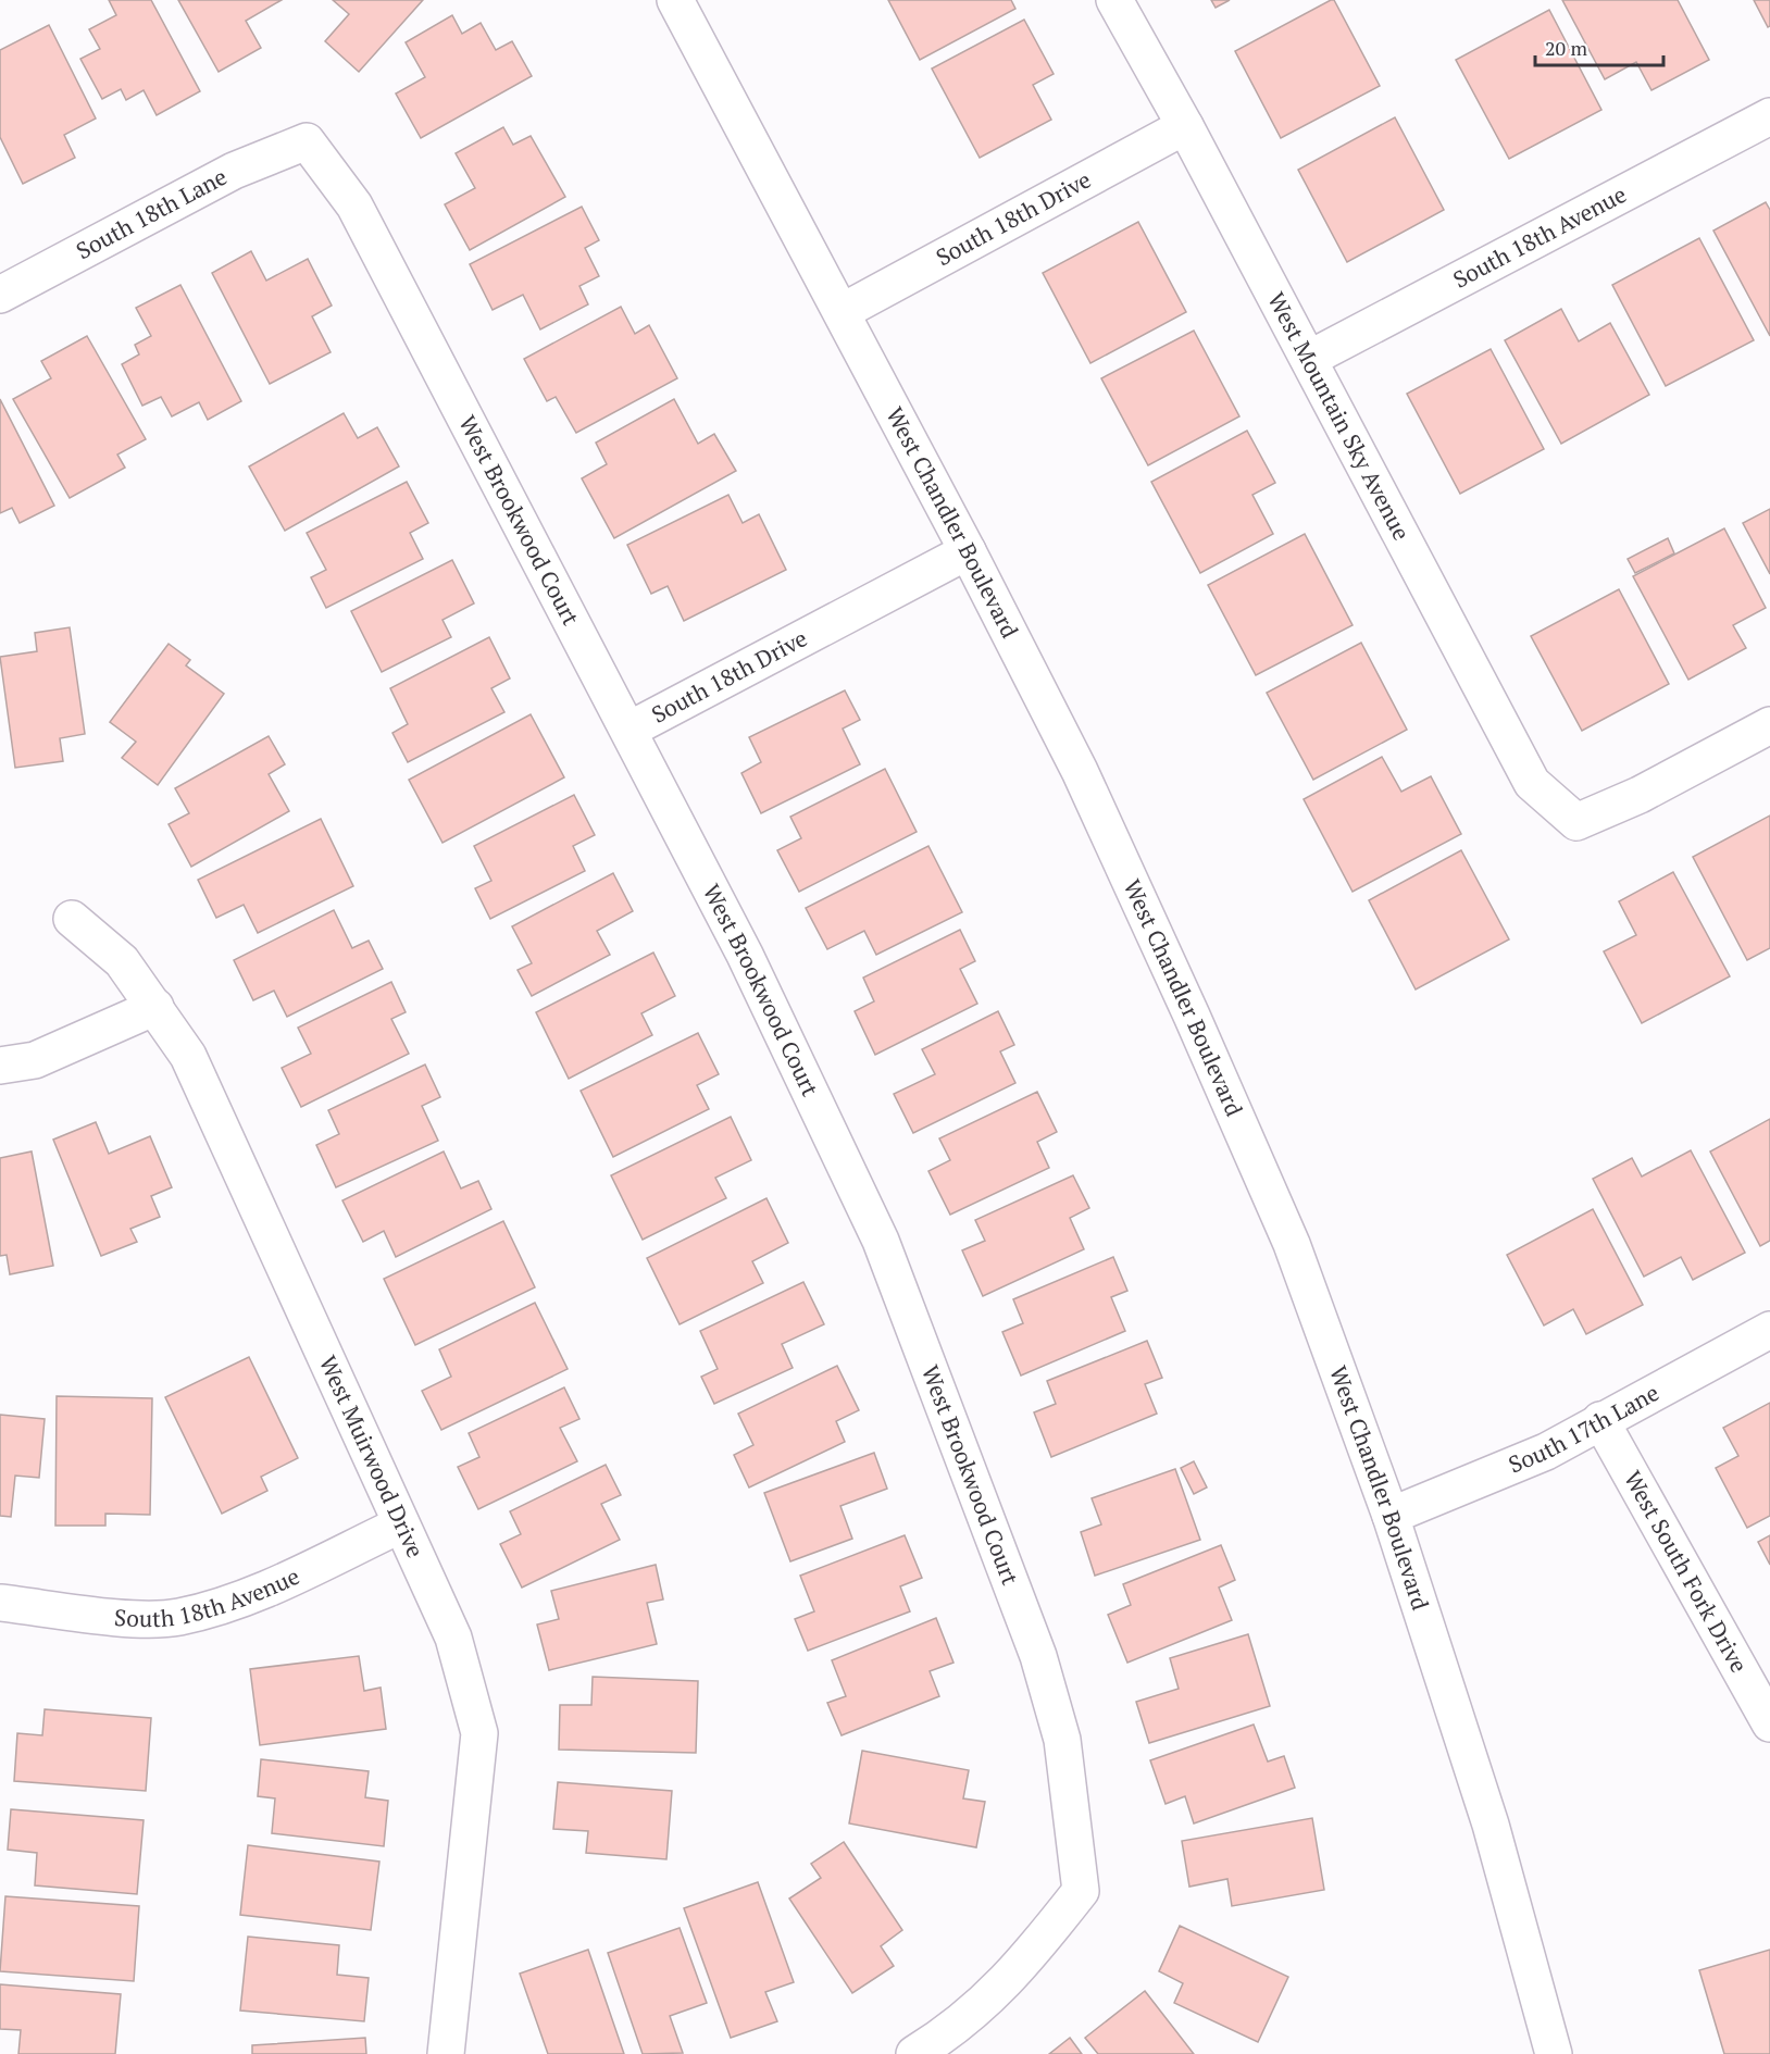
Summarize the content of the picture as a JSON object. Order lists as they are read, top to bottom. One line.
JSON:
{"streets":{"street":["South 18th Lane","South 18th Drive","South 18th Avenue","West Mountain Sky Avenue","West Brookwood Court","West Chandler Boulevard","South 17th Lane","West Muirwood Drive","West South Fork Drive"]},"crossings":[["South 18th Lane","West Brookwood Court"],["South 18th Drive","West Mountain Sky Avenue"],["South 18th Drive","West Brookwood Court"],["South 18th Drive","West Chandler Boulevard"],["South 18th Avenue","West Mountain Sky Avenue"],["South 18th Avenue","West Muirwood Drive"],["West Chandler Boulevard","South 17th Lane"],["South 17th Lane","West South Fork Drive"]],"scale_bar":"20 m"}
